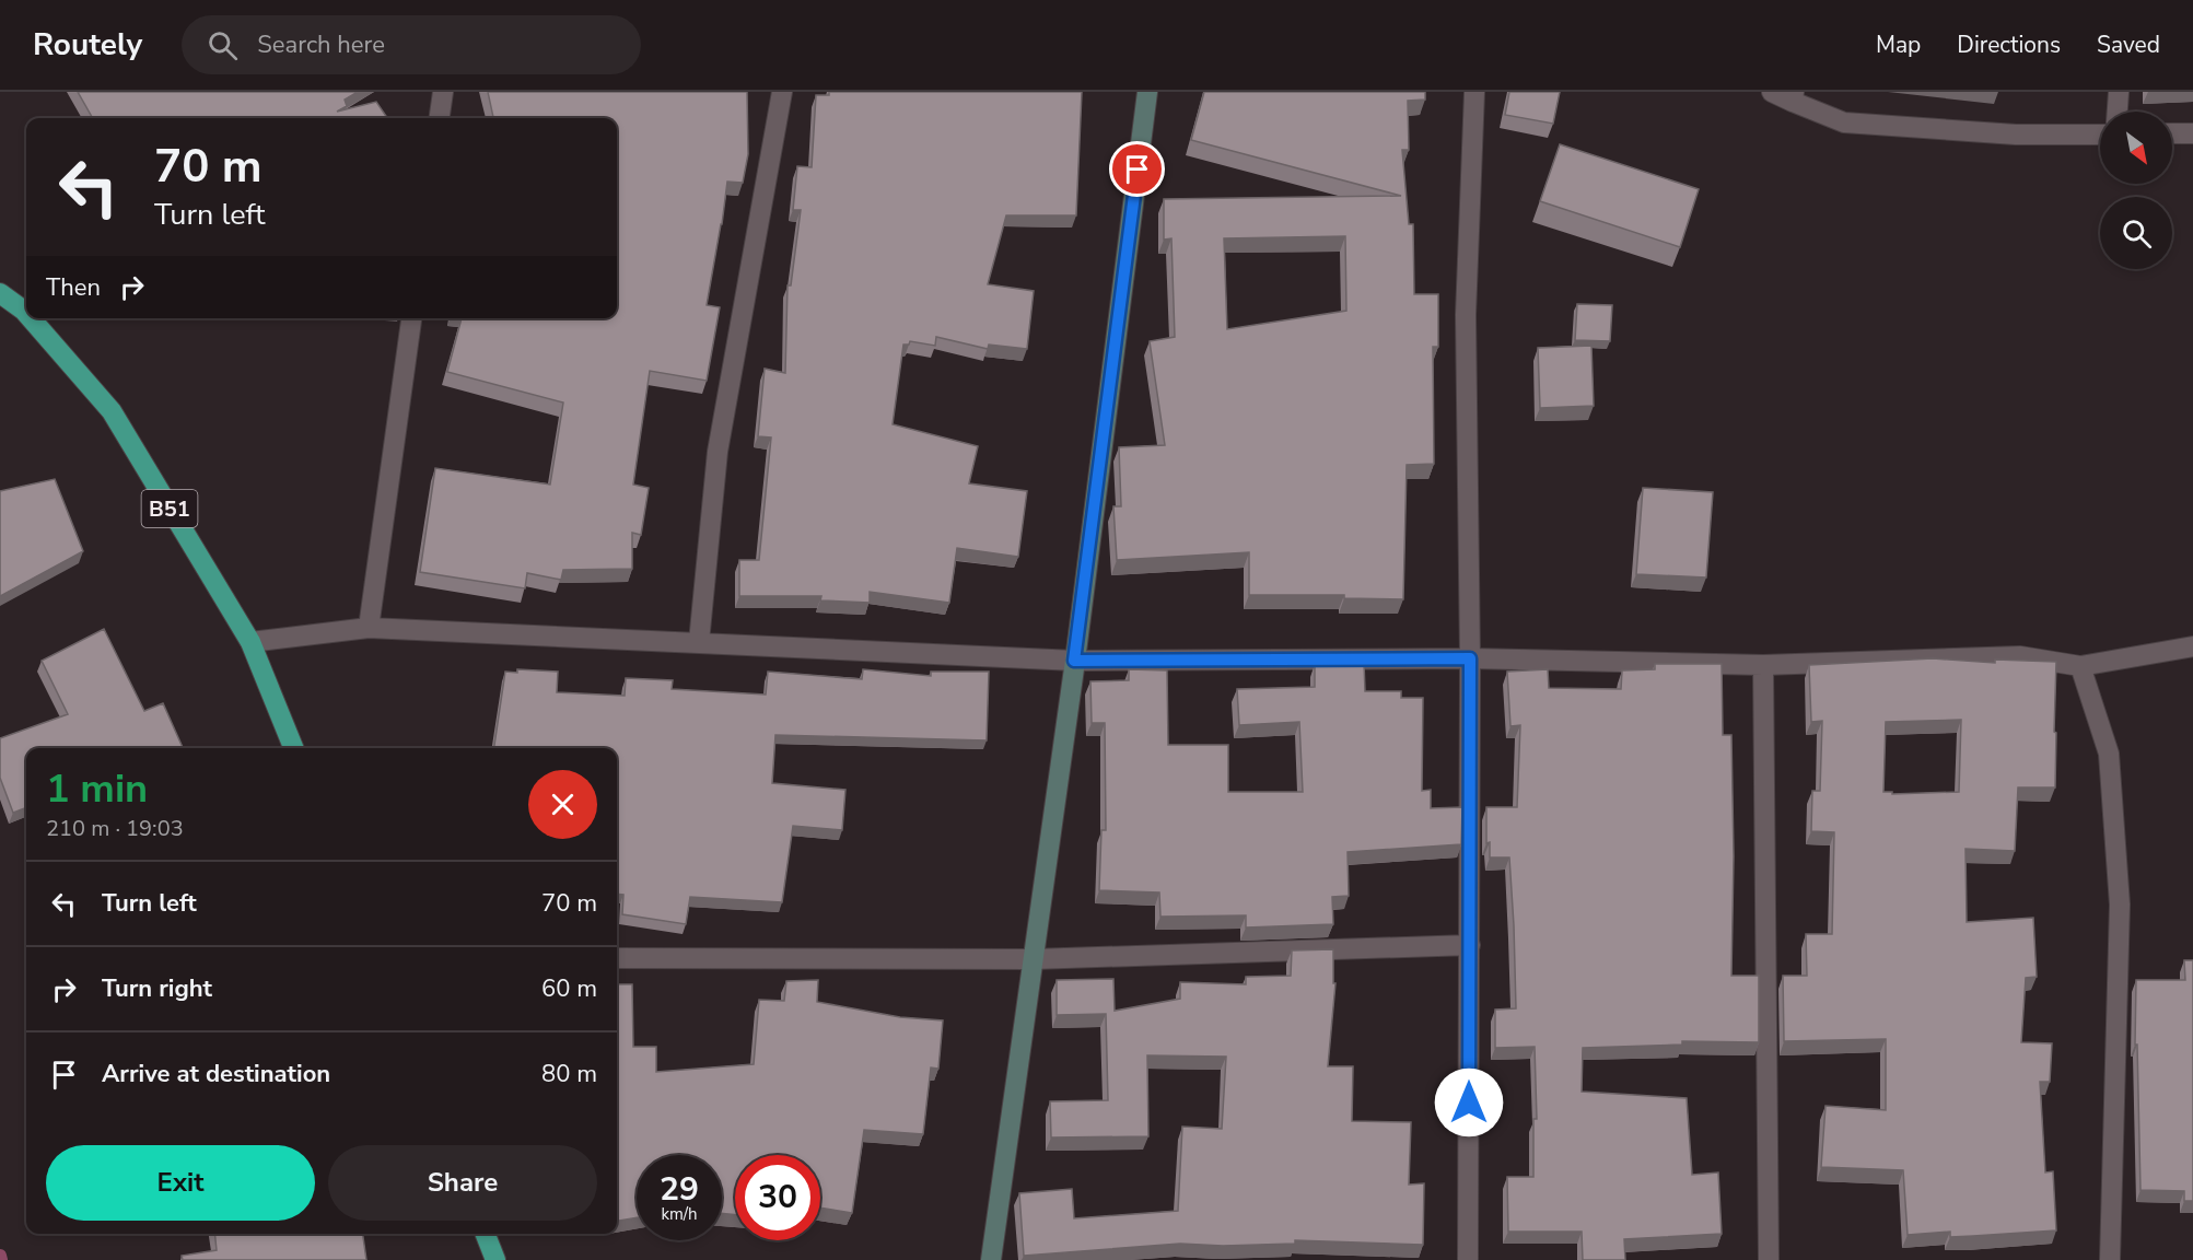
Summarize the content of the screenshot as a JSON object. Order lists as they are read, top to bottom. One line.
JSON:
{"streets":{"highway":["B51"]},"north":"bottom right","page":{"header":"Routely","search":"Search here","nav":["Map","Directions","Saved"],"turn":["70 m","Turn left"],"then":"Then","heading":["1 min","210 m · 19:03"],"list":[{"name":"Turn left","value":"70 m"},{"name":"Turn right","value":"60 m"},{"name":"Arrive at destination","value":"80 m"}],"buttons":["Exit","Share"],"speed":"29 km/h","limit":"30"}}
